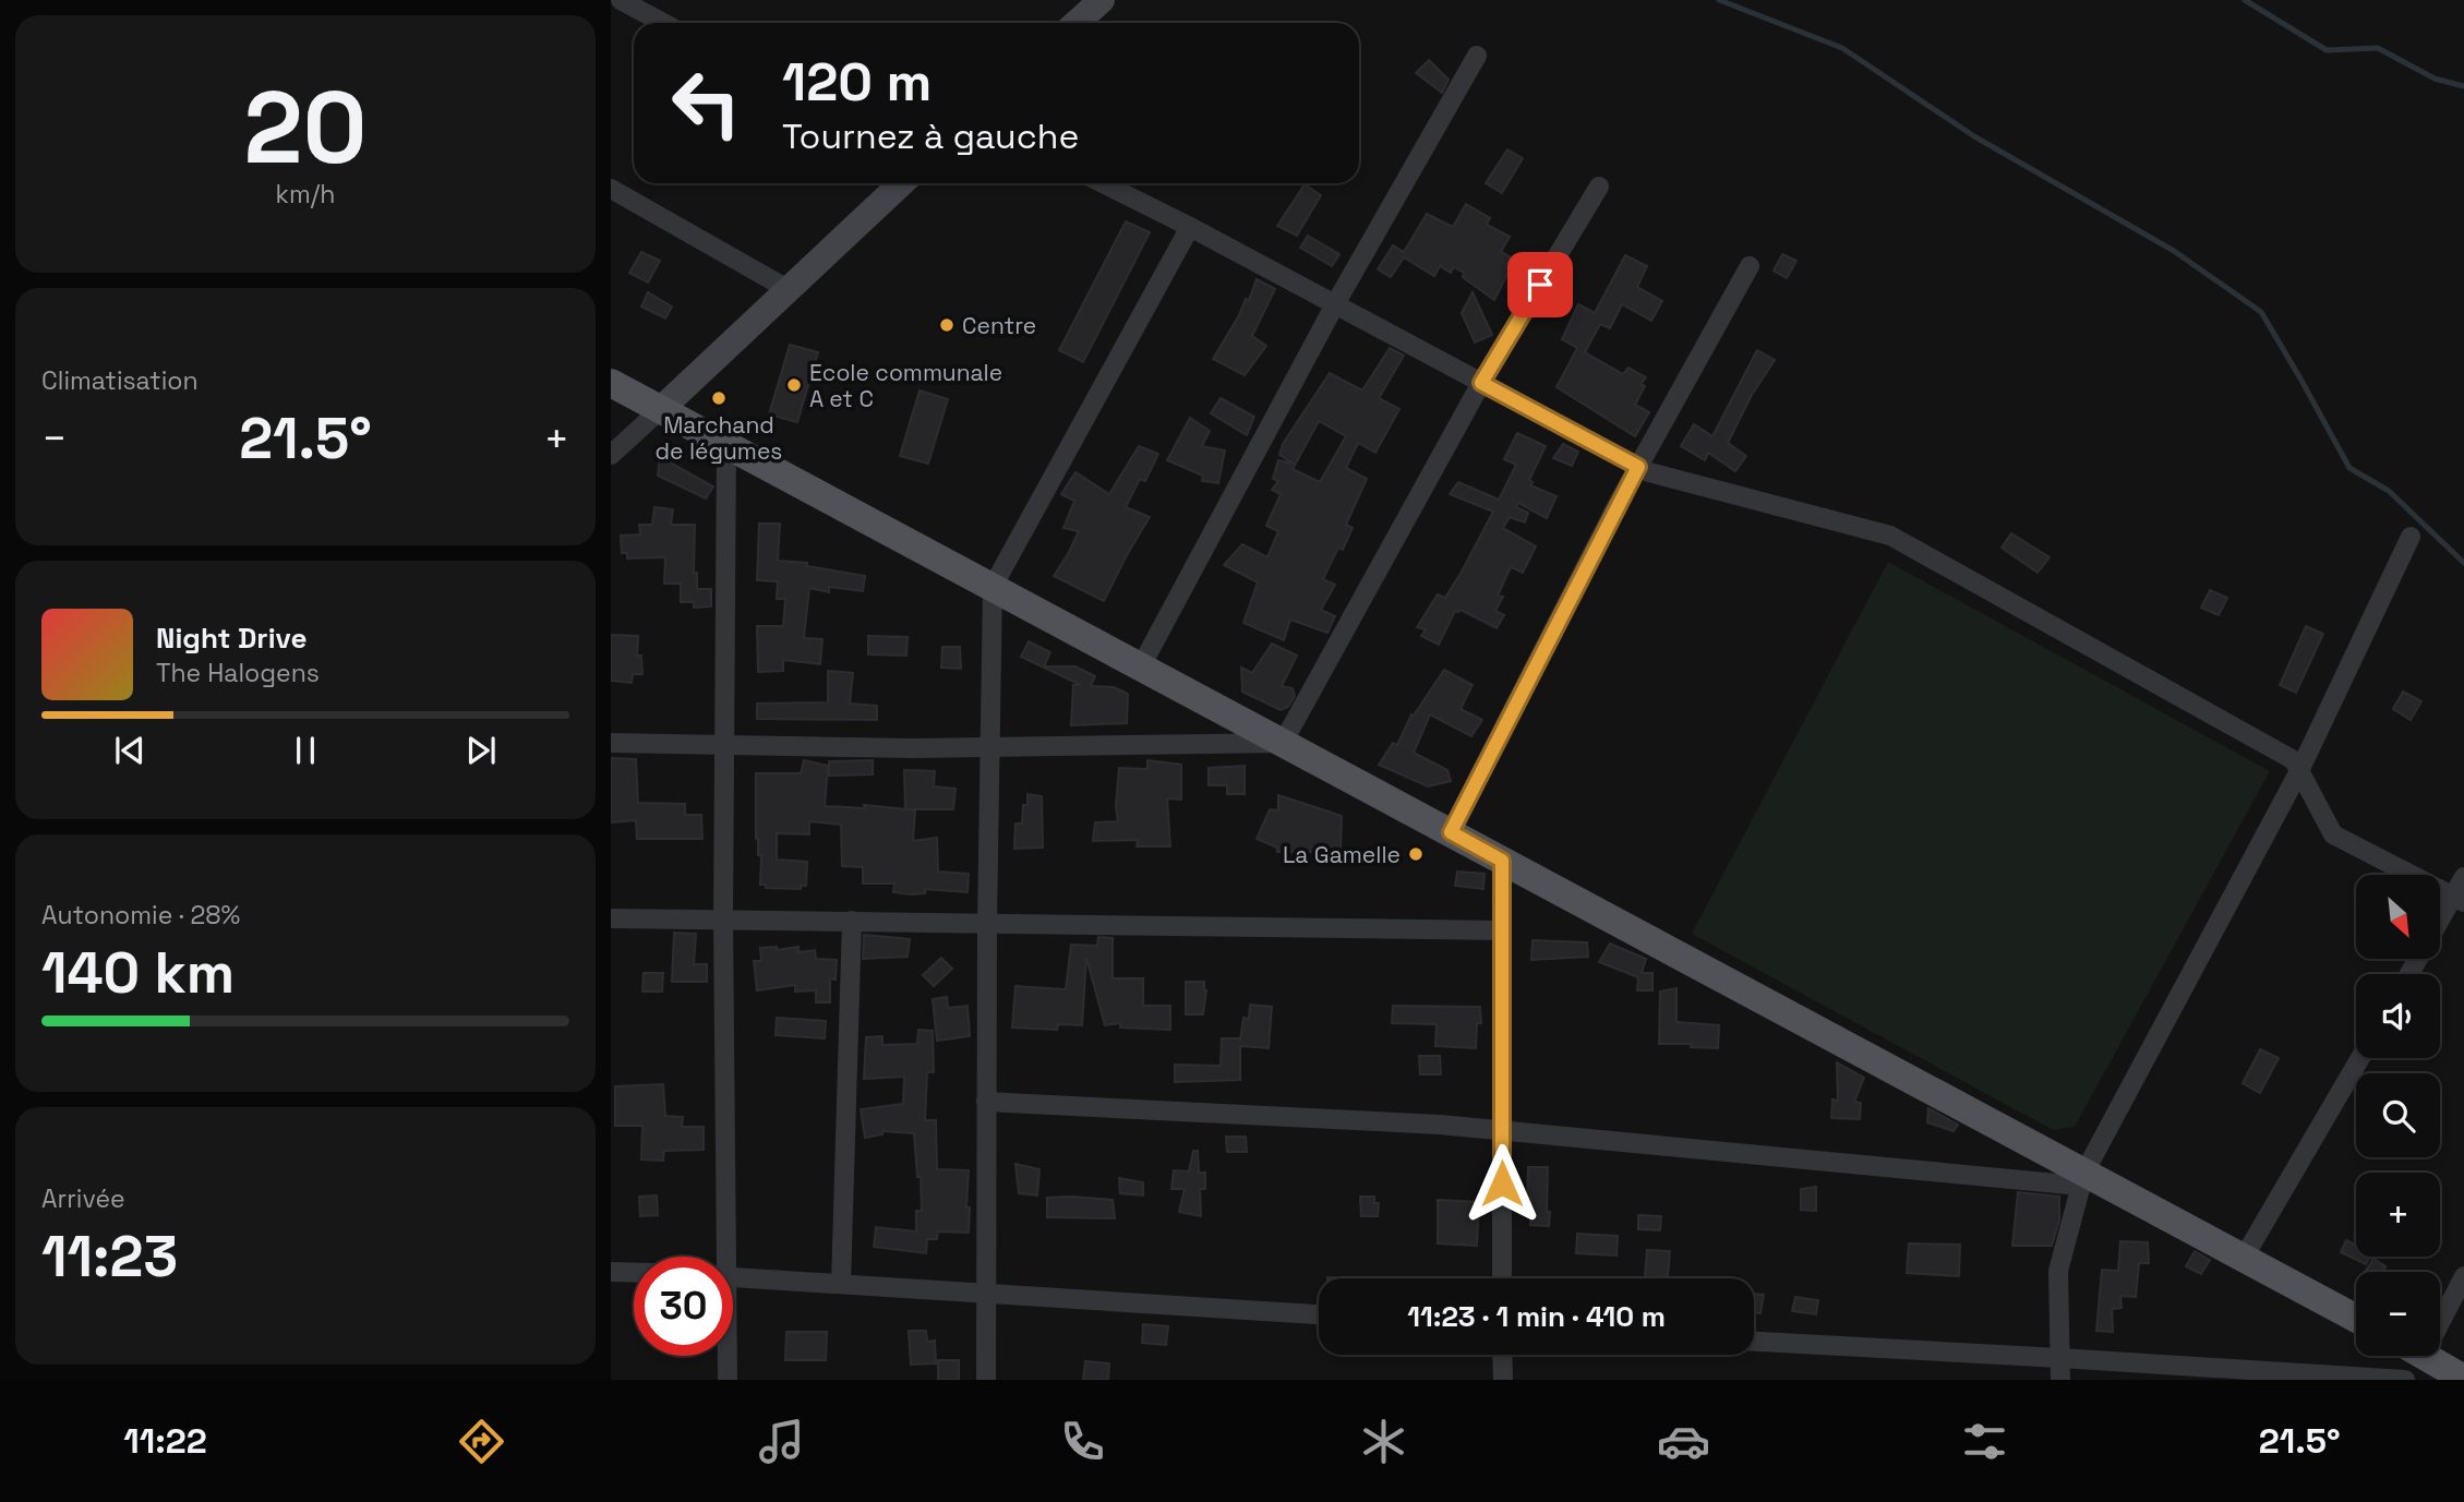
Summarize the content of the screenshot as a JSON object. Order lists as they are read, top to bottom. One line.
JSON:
{"places":["Centre","Ecole communale A et C","Marchand de légumes","La Gamelle"],"north":"bottom right","page":{"tile":[["20","km/h"],"Climatisation",["Autonomie · 28%","140 km"],["Arrivée","11:23"]],"turn":["120 m","Tournez à gauche"],"heat":["−","21.5°","+"],"song":["Night Drive","The Halogens"],"map_buttons":["+","−"],"limit":"30","trip":"11:23 · 1 min · 410 m","tabs":["11:22","21.5°"]}}
